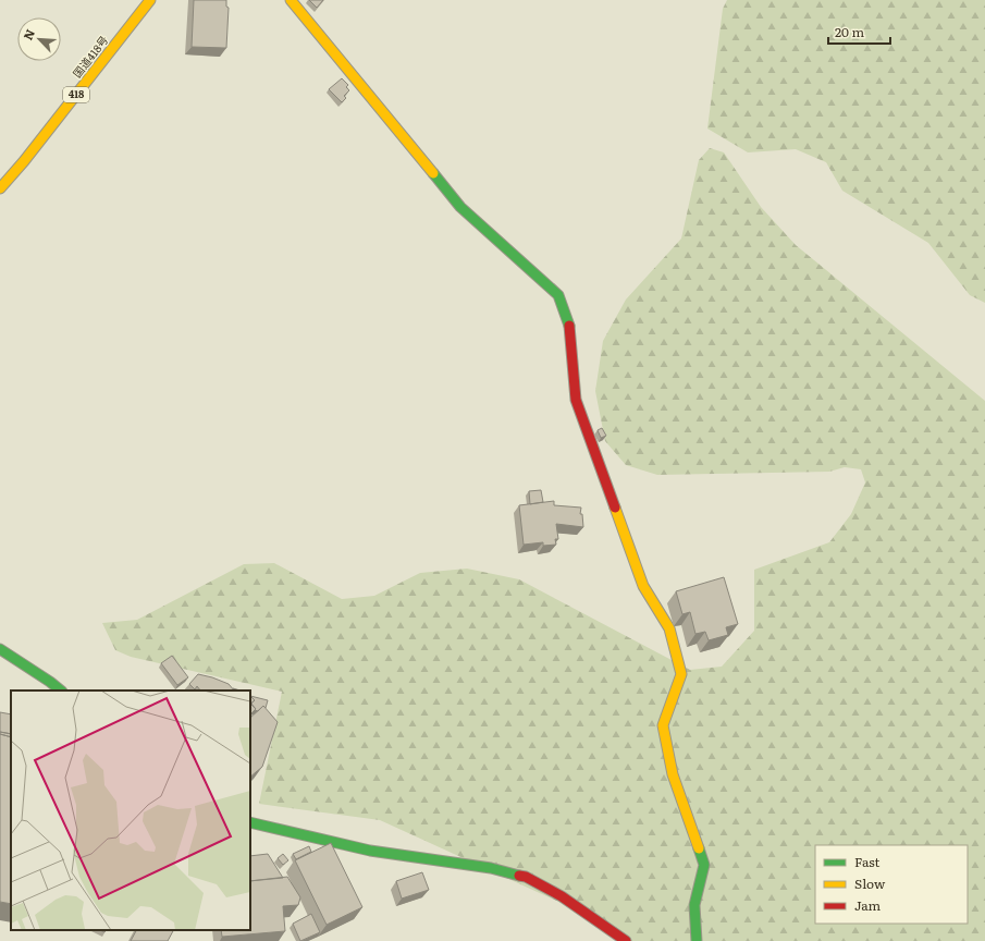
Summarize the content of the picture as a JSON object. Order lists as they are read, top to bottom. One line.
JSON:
{"streets":{"main road":["国道418号","418"]},"legend":["Fast","Slow","Jam"],"scale_bar":"20 m","north":"top left"}
